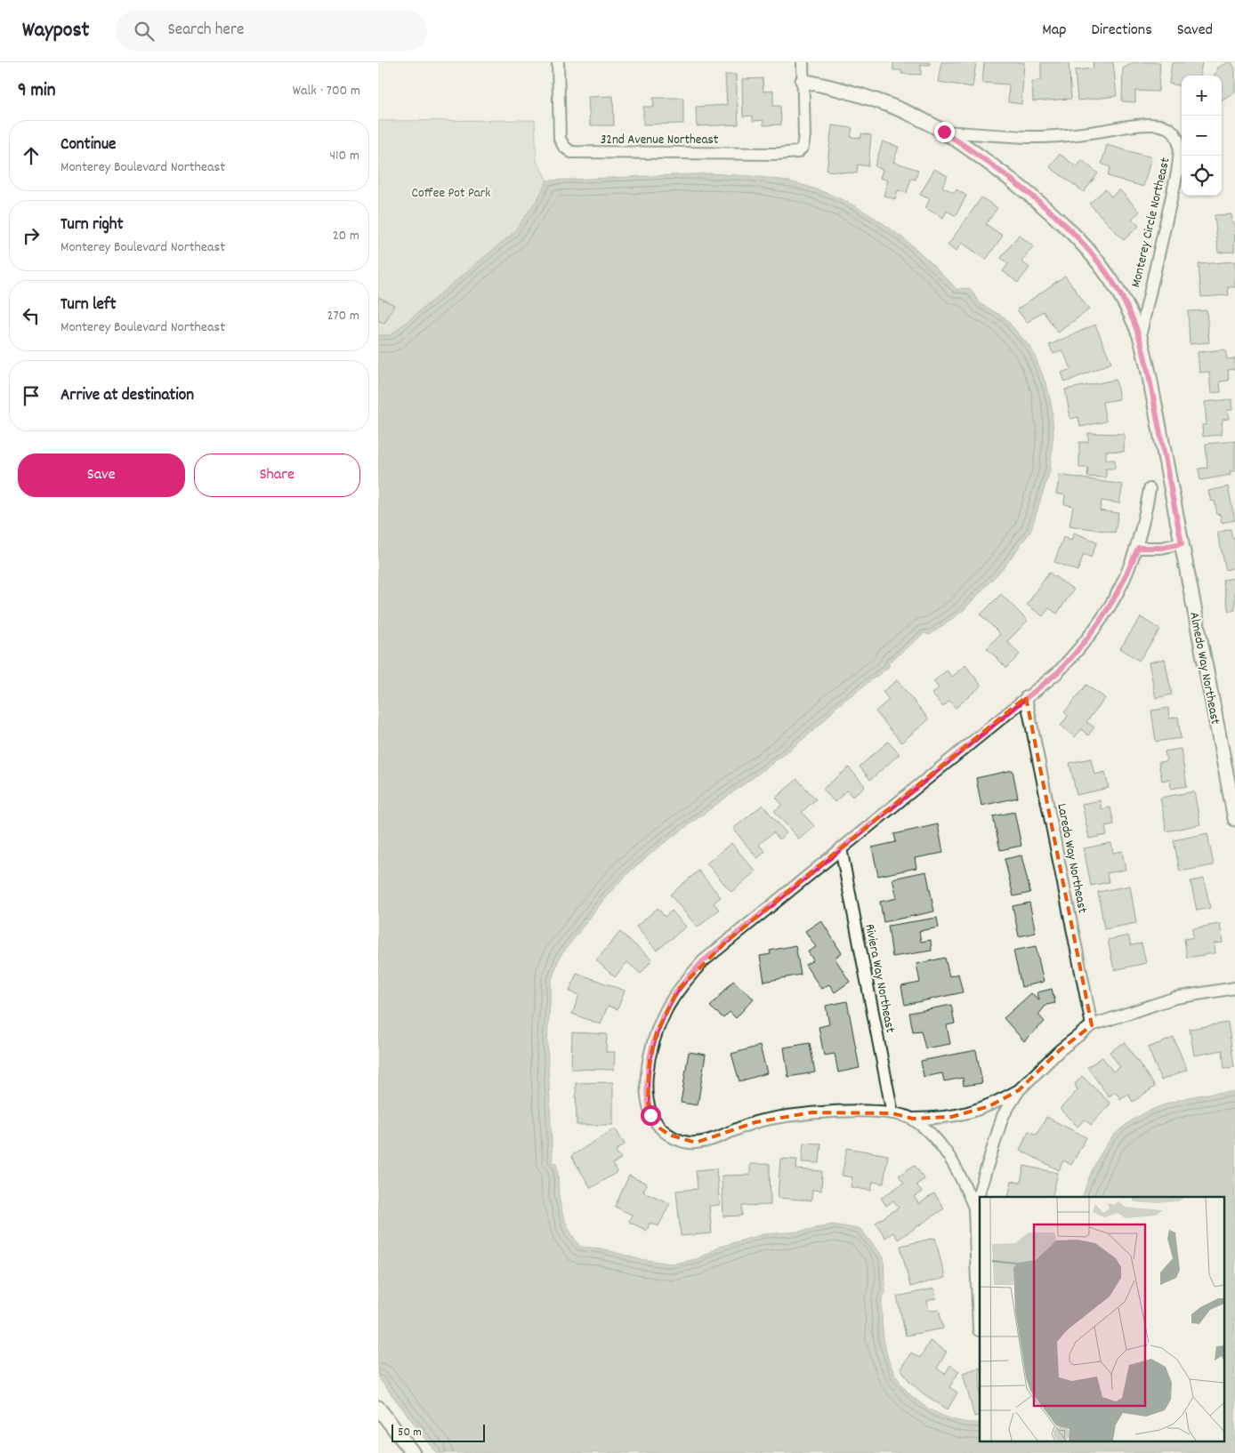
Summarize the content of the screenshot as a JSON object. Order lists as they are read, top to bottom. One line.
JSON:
{"streets":{"street":["32nd Avenue Northeast","Monterey Circle Northeast","Almedo Way Northeast","Laredo Way Northeast","Riviera Way Northeast"]},"crossings":[["32nd Avenue Northeast","Almedo Way Northeast"],["Monterey Circle Northeast","Almedo Way Northeast"]],"parks":["Coffee Pot Park"],"scale_bar":"50 m","page":{"header":"Waypost","search":"Search here","nav":["Map","Directions","Saved"],"heading":["9 min","Walk · 700 m"],"map_buttons":["+","−"],"list":[["Continue","Monterey Boulevard Northeast","410 m"],["Turn right","Monterey Boulevard Northeast","20 m"],["Turn left","Monterey Boulevard Northeast","270 m"],"Arrive at destination"],"buttons":["Save","Share"],"scale":"50 m"}}
